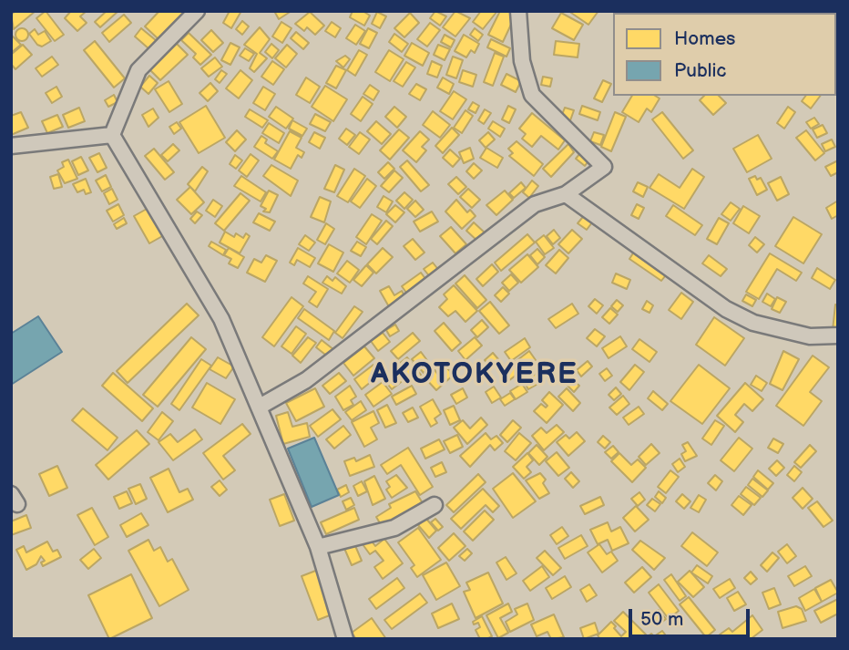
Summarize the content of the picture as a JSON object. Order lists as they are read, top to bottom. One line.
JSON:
{"districts":["AKOTOKYERE"],"legend":["Homes","Public"],"scale_bar":"50 m"}
